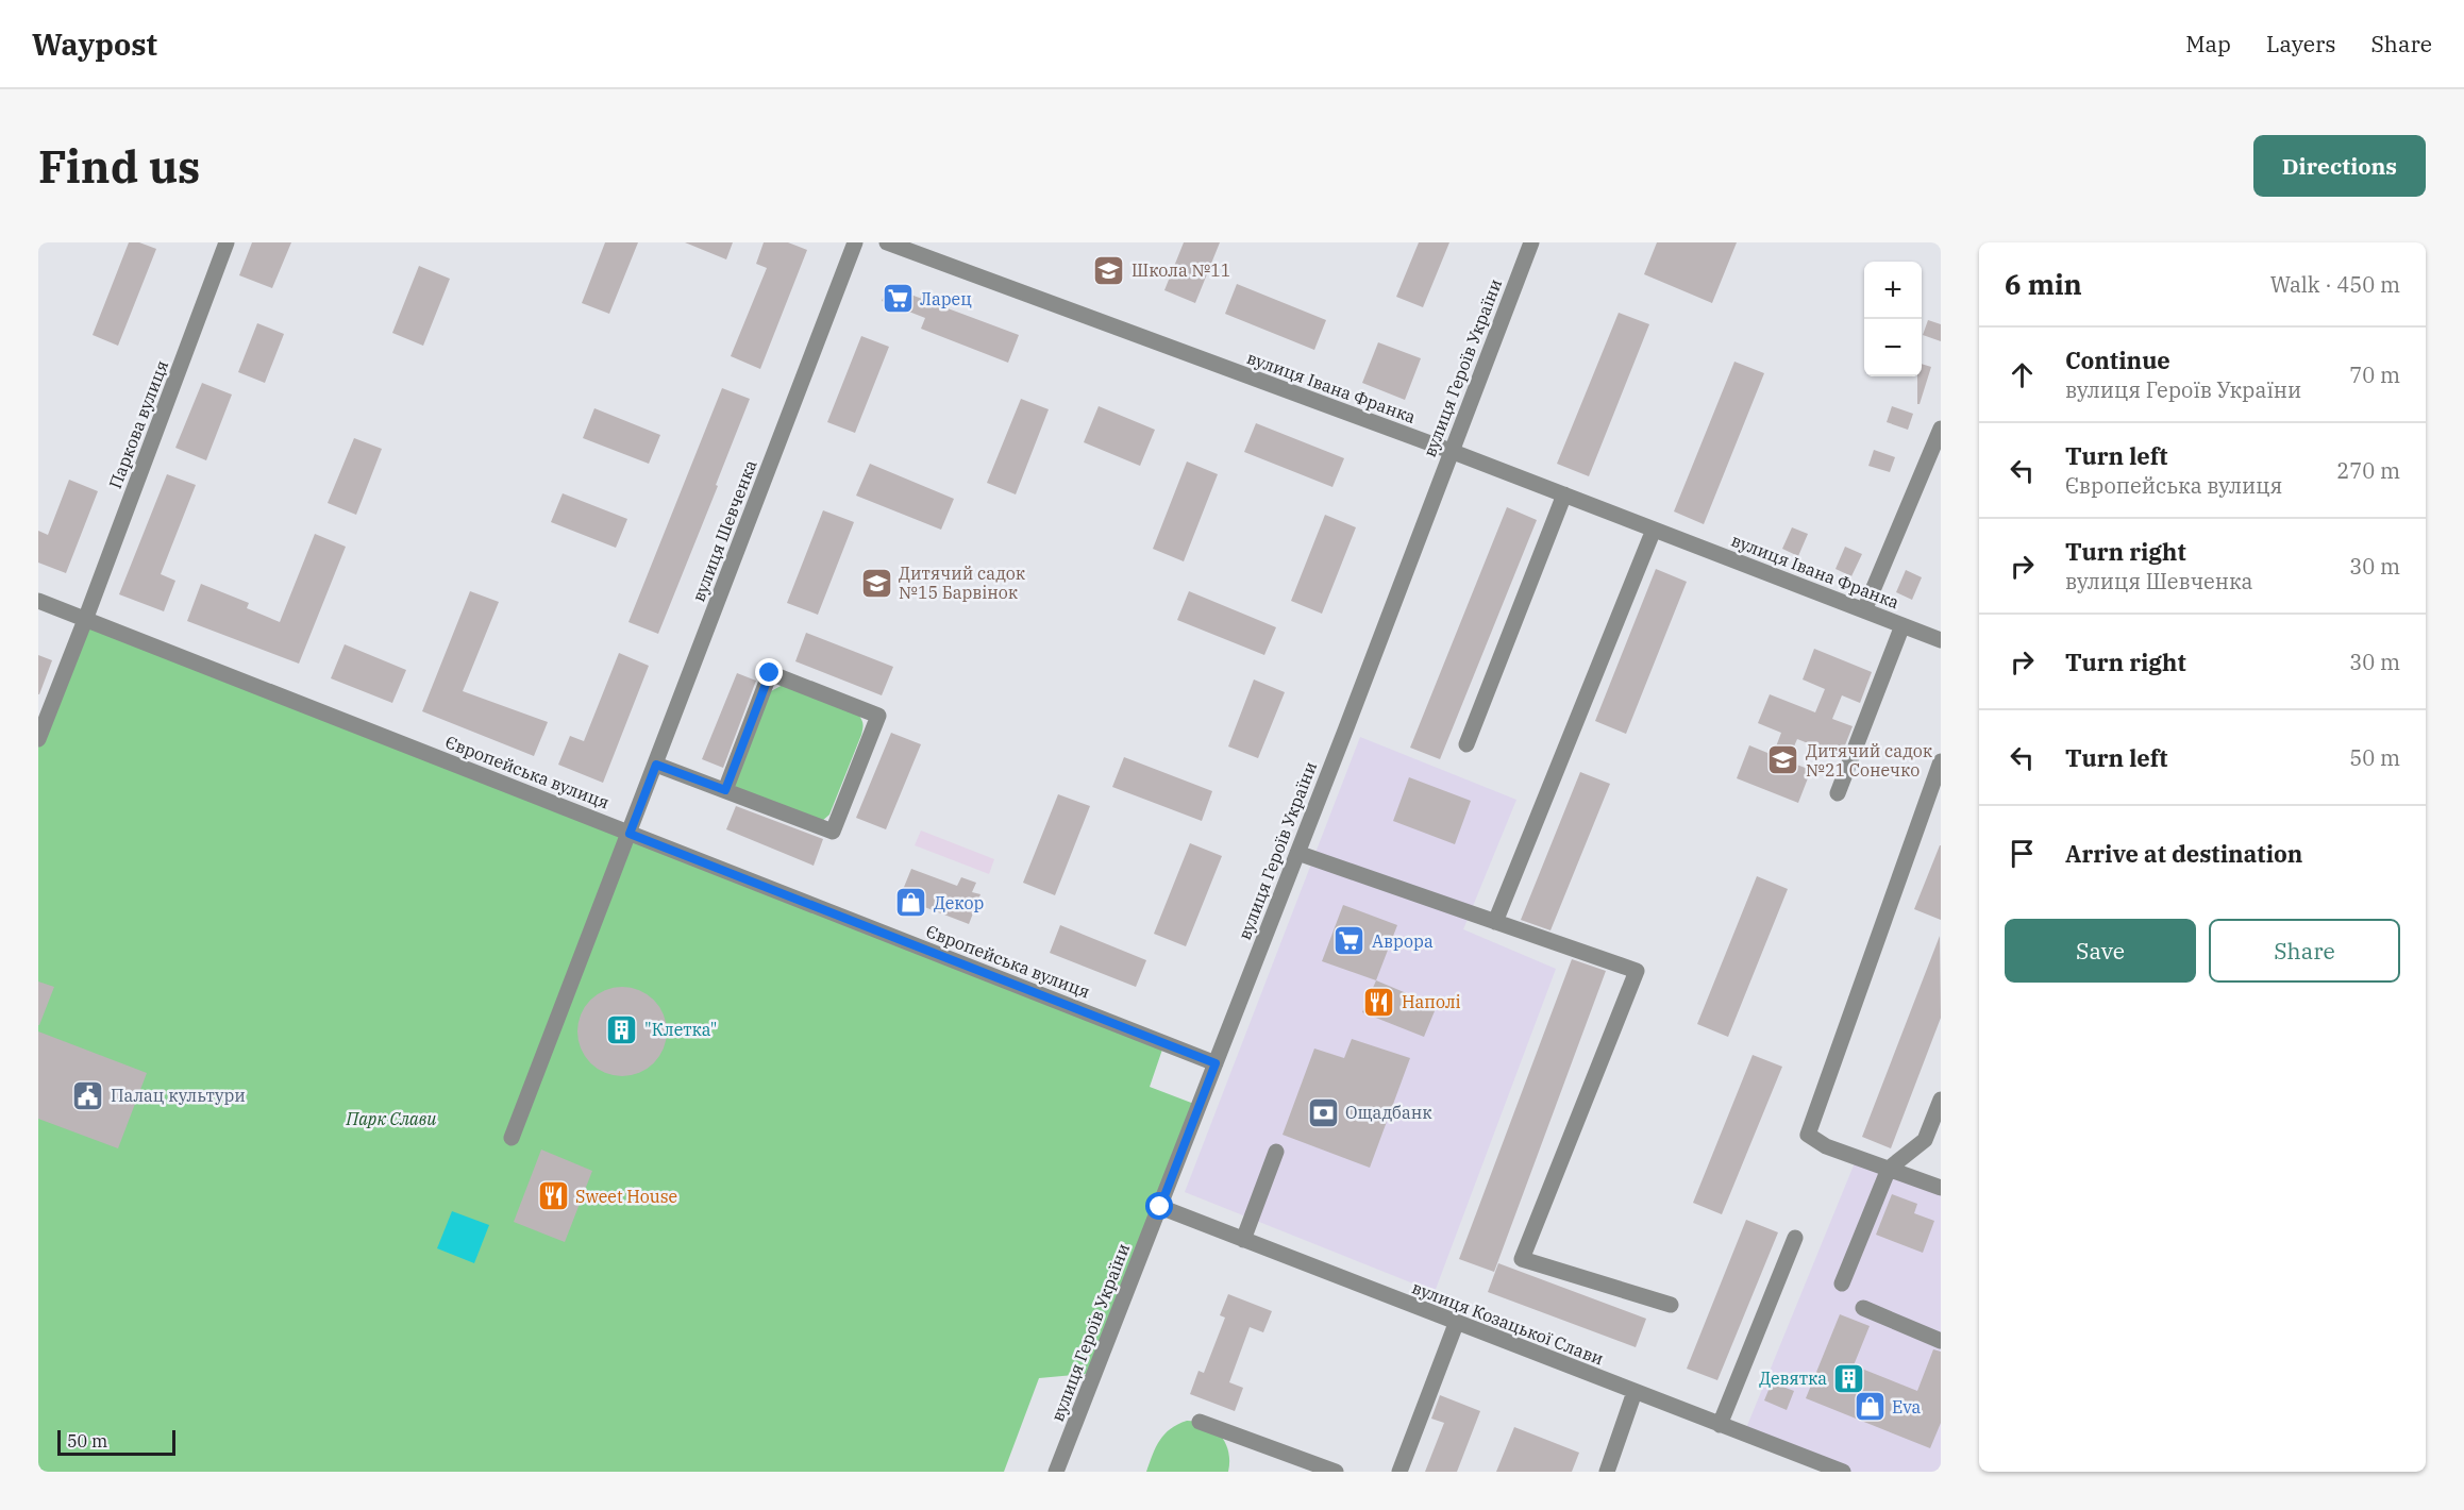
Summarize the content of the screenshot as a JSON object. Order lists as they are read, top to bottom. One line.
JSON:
{"streets":{"street":["вулиця Героїв України","вулиця Івана Франка","Паркова вулиця","вулиця Шевченка","Європейська вулиця","вулиця Козацької Слави"]},"crossings":[["вулиця Героїв України","вулиця Івана Франка"],["вулиця Героїв України","Європейська вулиця"],["вулиця Героїв України","вулиця Козацької Слави"],["Паркова вулиця","Європейська вулиця"],["вулиця Шевченка","Європейська вулиця"]],"parks":["Парк Слави"],"places":{"school or university":["Школа №11","Дитячий садок №15 Барвінок","Дитячий садок №21 Сонечко"],"supermarket":["Ларец","Аврора"],"shop":["Декор","Eva"],"restaurant":["Наполі","Sweet House"],"building":["\"Клетка\"","Девятка"],"public building":["Палац культури"],"bank":["Ощадбанк"]},"scale_bar":"50 m","page":{"header":"Waypost","nav":["Map","Layers","Share"],"buttons":["Directions",["Save","Share"]],"title":"Find us","heading":["6 min","Walk · 450 m"],"map_buttons":["+","−"],"list":[["Continue","вулиця Героїв України","70 m"],["Turn left","Європейська вулиця","270 m"],["Turn right","вулиця Шевченка","30 m"],["Turn right","30 m"],["Turn left","50 m"],"Arrive at destination"],"scale":"50 m"}}
